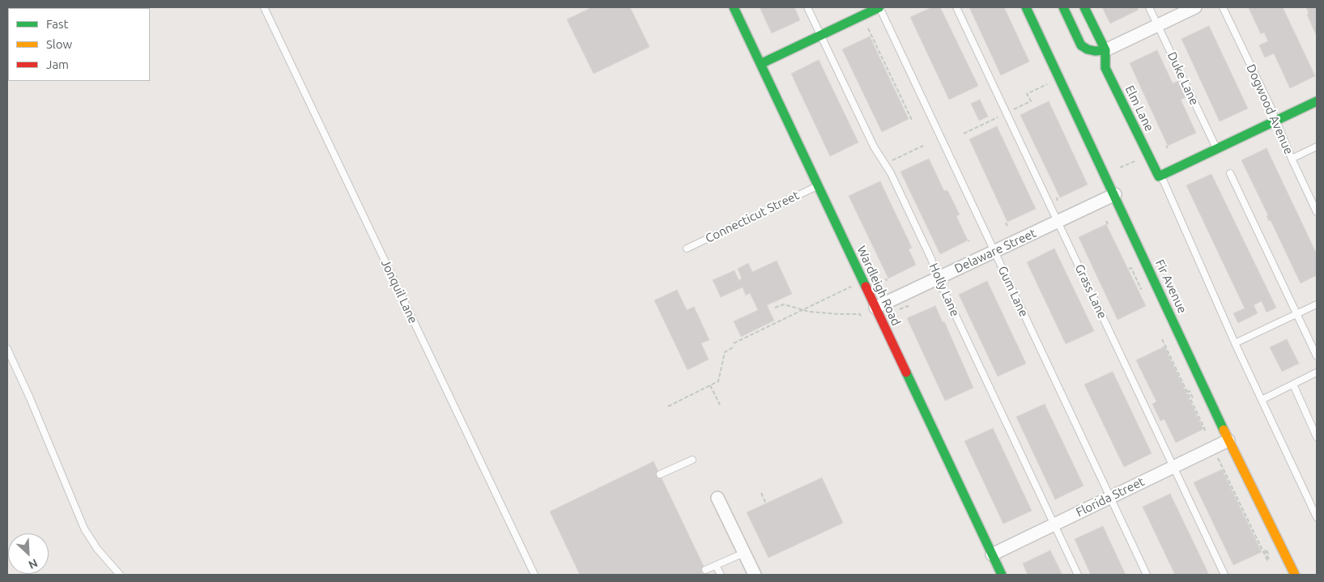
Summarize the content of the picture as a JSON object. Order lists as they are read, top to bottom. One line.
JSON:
{"streets":{"street":["Elm Lane","Delaware Street","Wardleigh Road","Fir Avenue","Florida Street"],"lane":["Duke Lane","Dogwood Avenue","Connecticut Street","Holly Lane","Jonquil Lane","Gum Lane","Grass Lane"]},"crossings":[["Connecticut Street","Wardleigh Road"],["Delaware Street","Wardleigh Road"],["Delaware Street","Fir Avenue"],["Delaware Street","Holly Lane"],["Delaware Street","Gum Lane"],["Delaware Street","Grass Lane"],["Wardleigh Road","Florida Street"],["Fir Avenue","Florida Street"],["Holly Lane","Florida Street"],["Gum Lane","Florida Street"],["Grass Lane","Florida Street"]],"legend":["Fast","Slow","Jam"],"north":"bottom right"}
